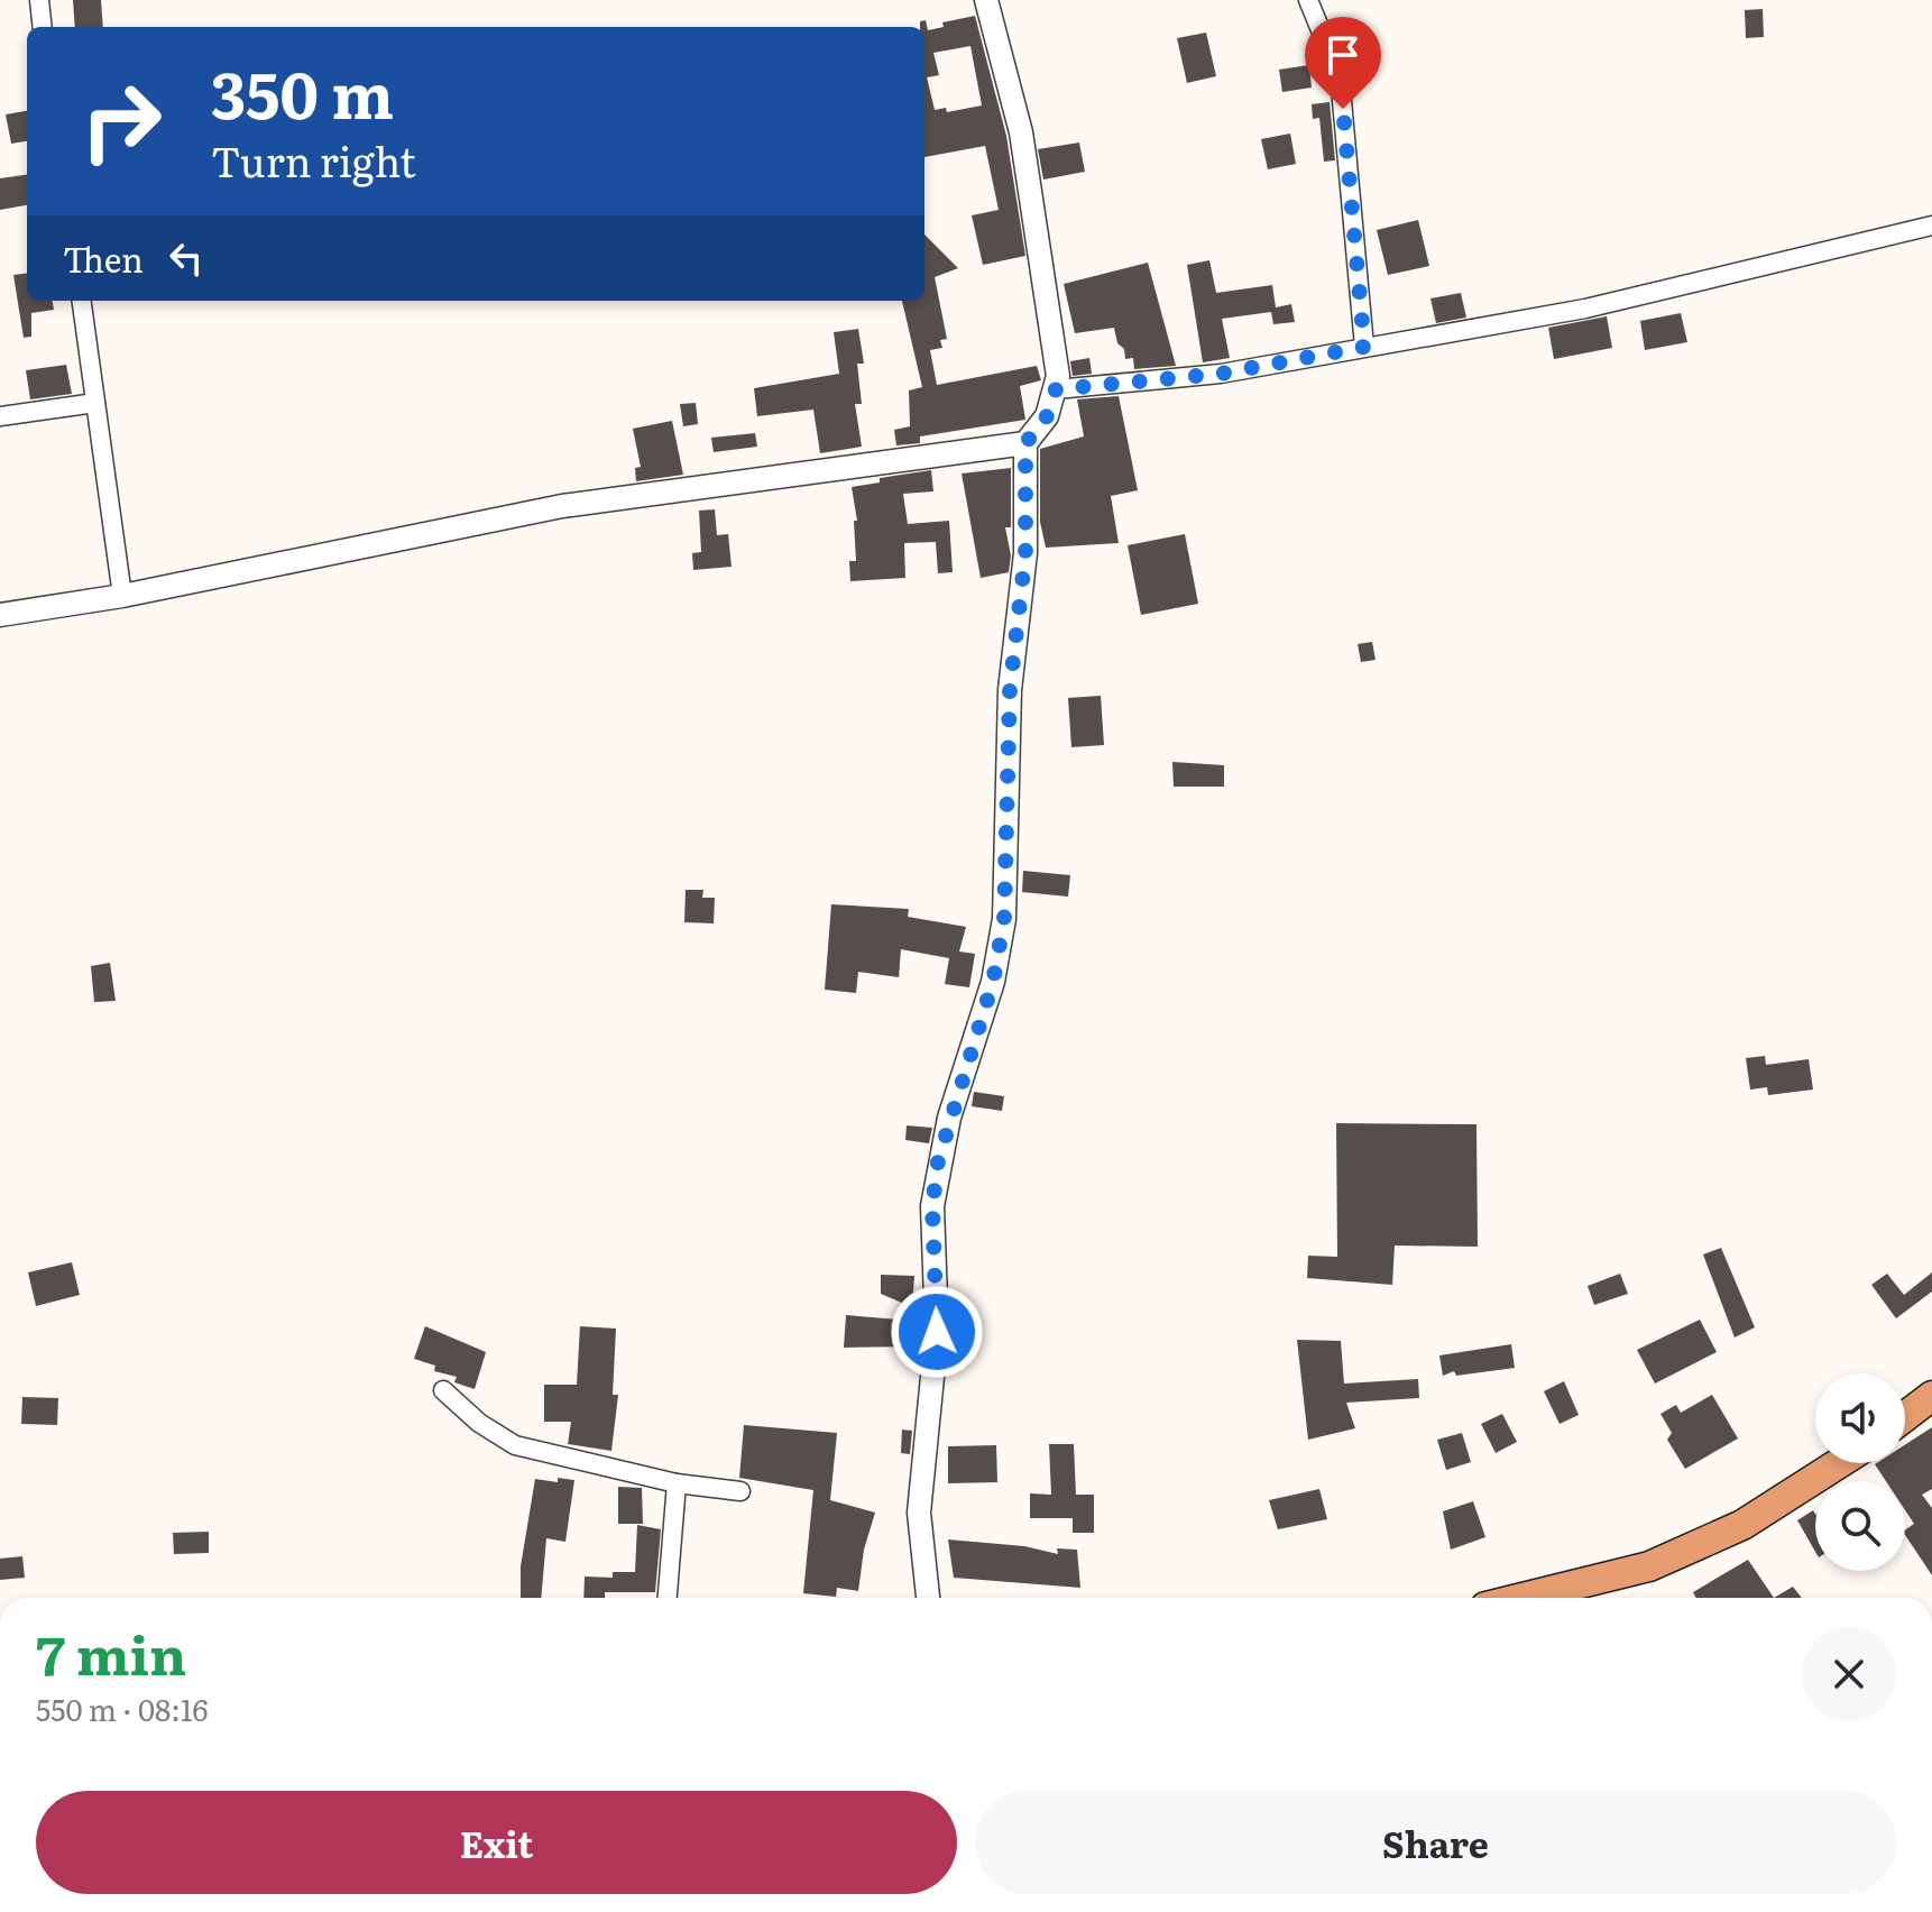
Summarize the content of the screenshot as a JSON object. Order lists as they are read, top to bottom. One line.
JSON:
{"page":{"turn":["350 m","Turn right"],"then":"Then","heading":["7 min","550 m · 08:16"],"buttons":["Exit","Share"]}}
